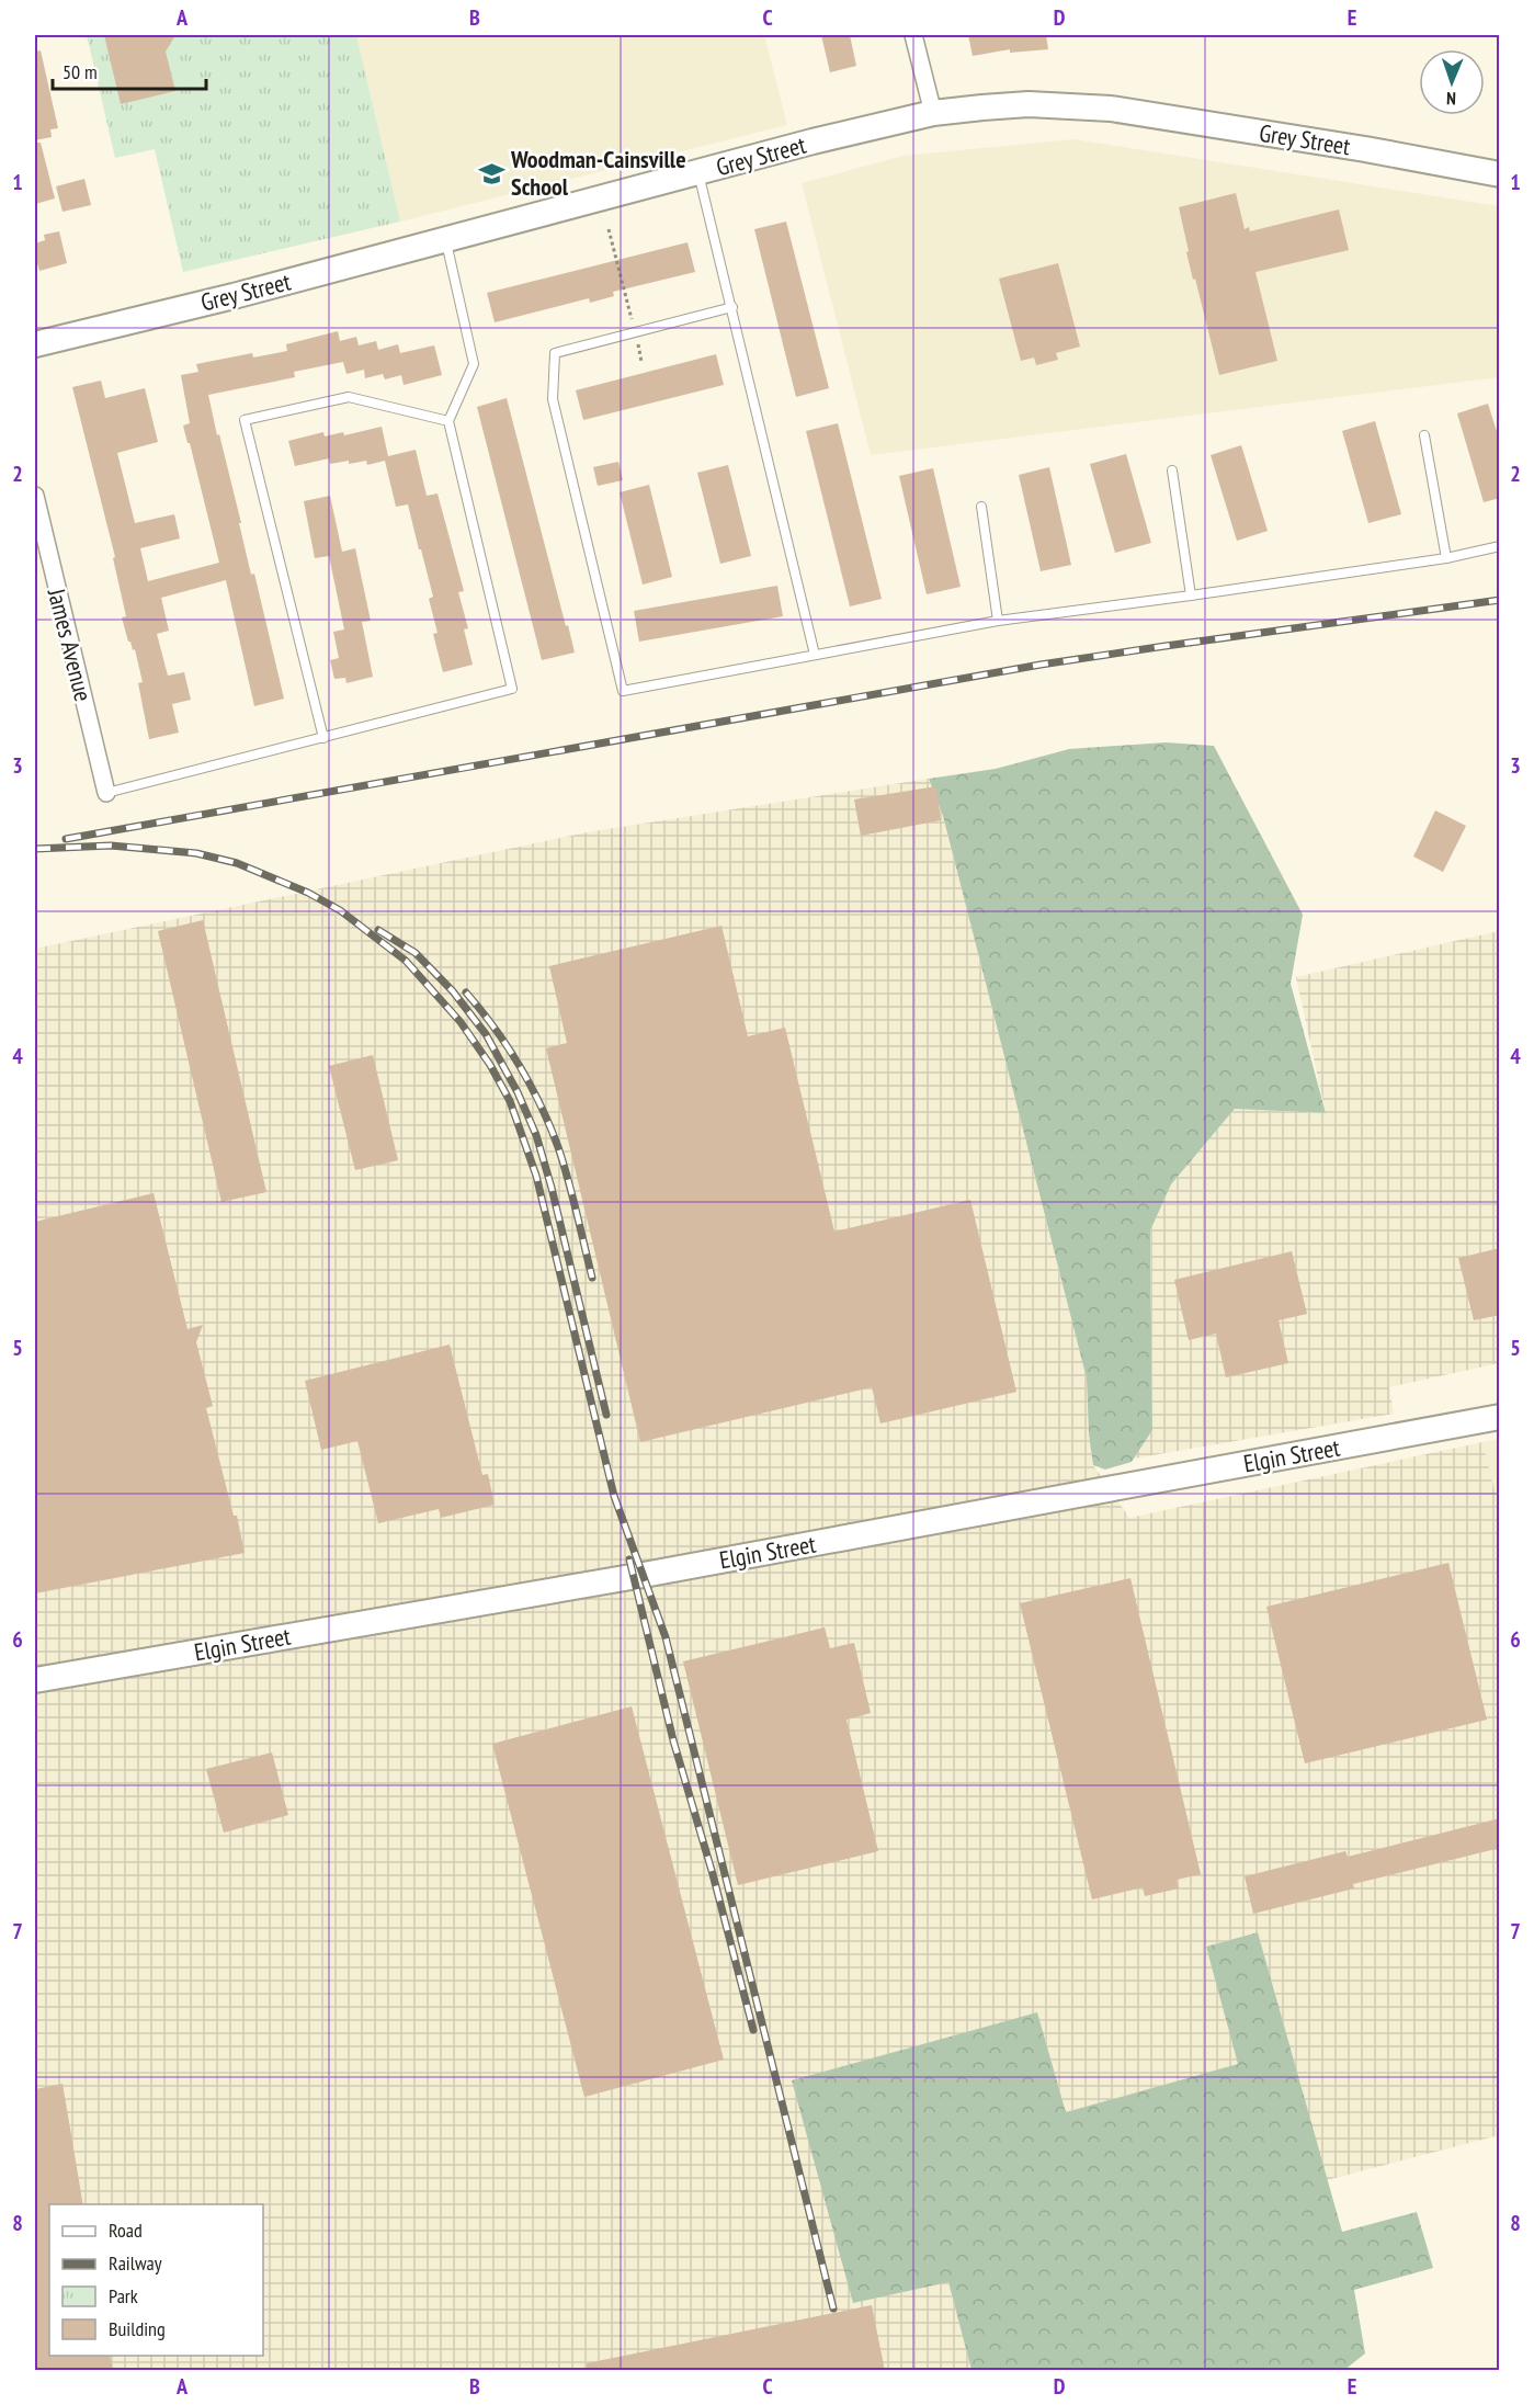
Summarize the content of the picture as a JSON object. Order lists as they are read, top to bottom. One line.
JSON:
{"streets":{"street":["Grey Street","James Avenue","Elgin Street"]},"places":{"school or university":["Woodman-Cainsville School"]},"legend":["Road","Railway","Park","Building"],"scale_bar":"50 m","north":"bottom","grid":{"columns":["A","B","C","D","E"],"rows":["1","2","3","4","5","6","7","8"]}}
